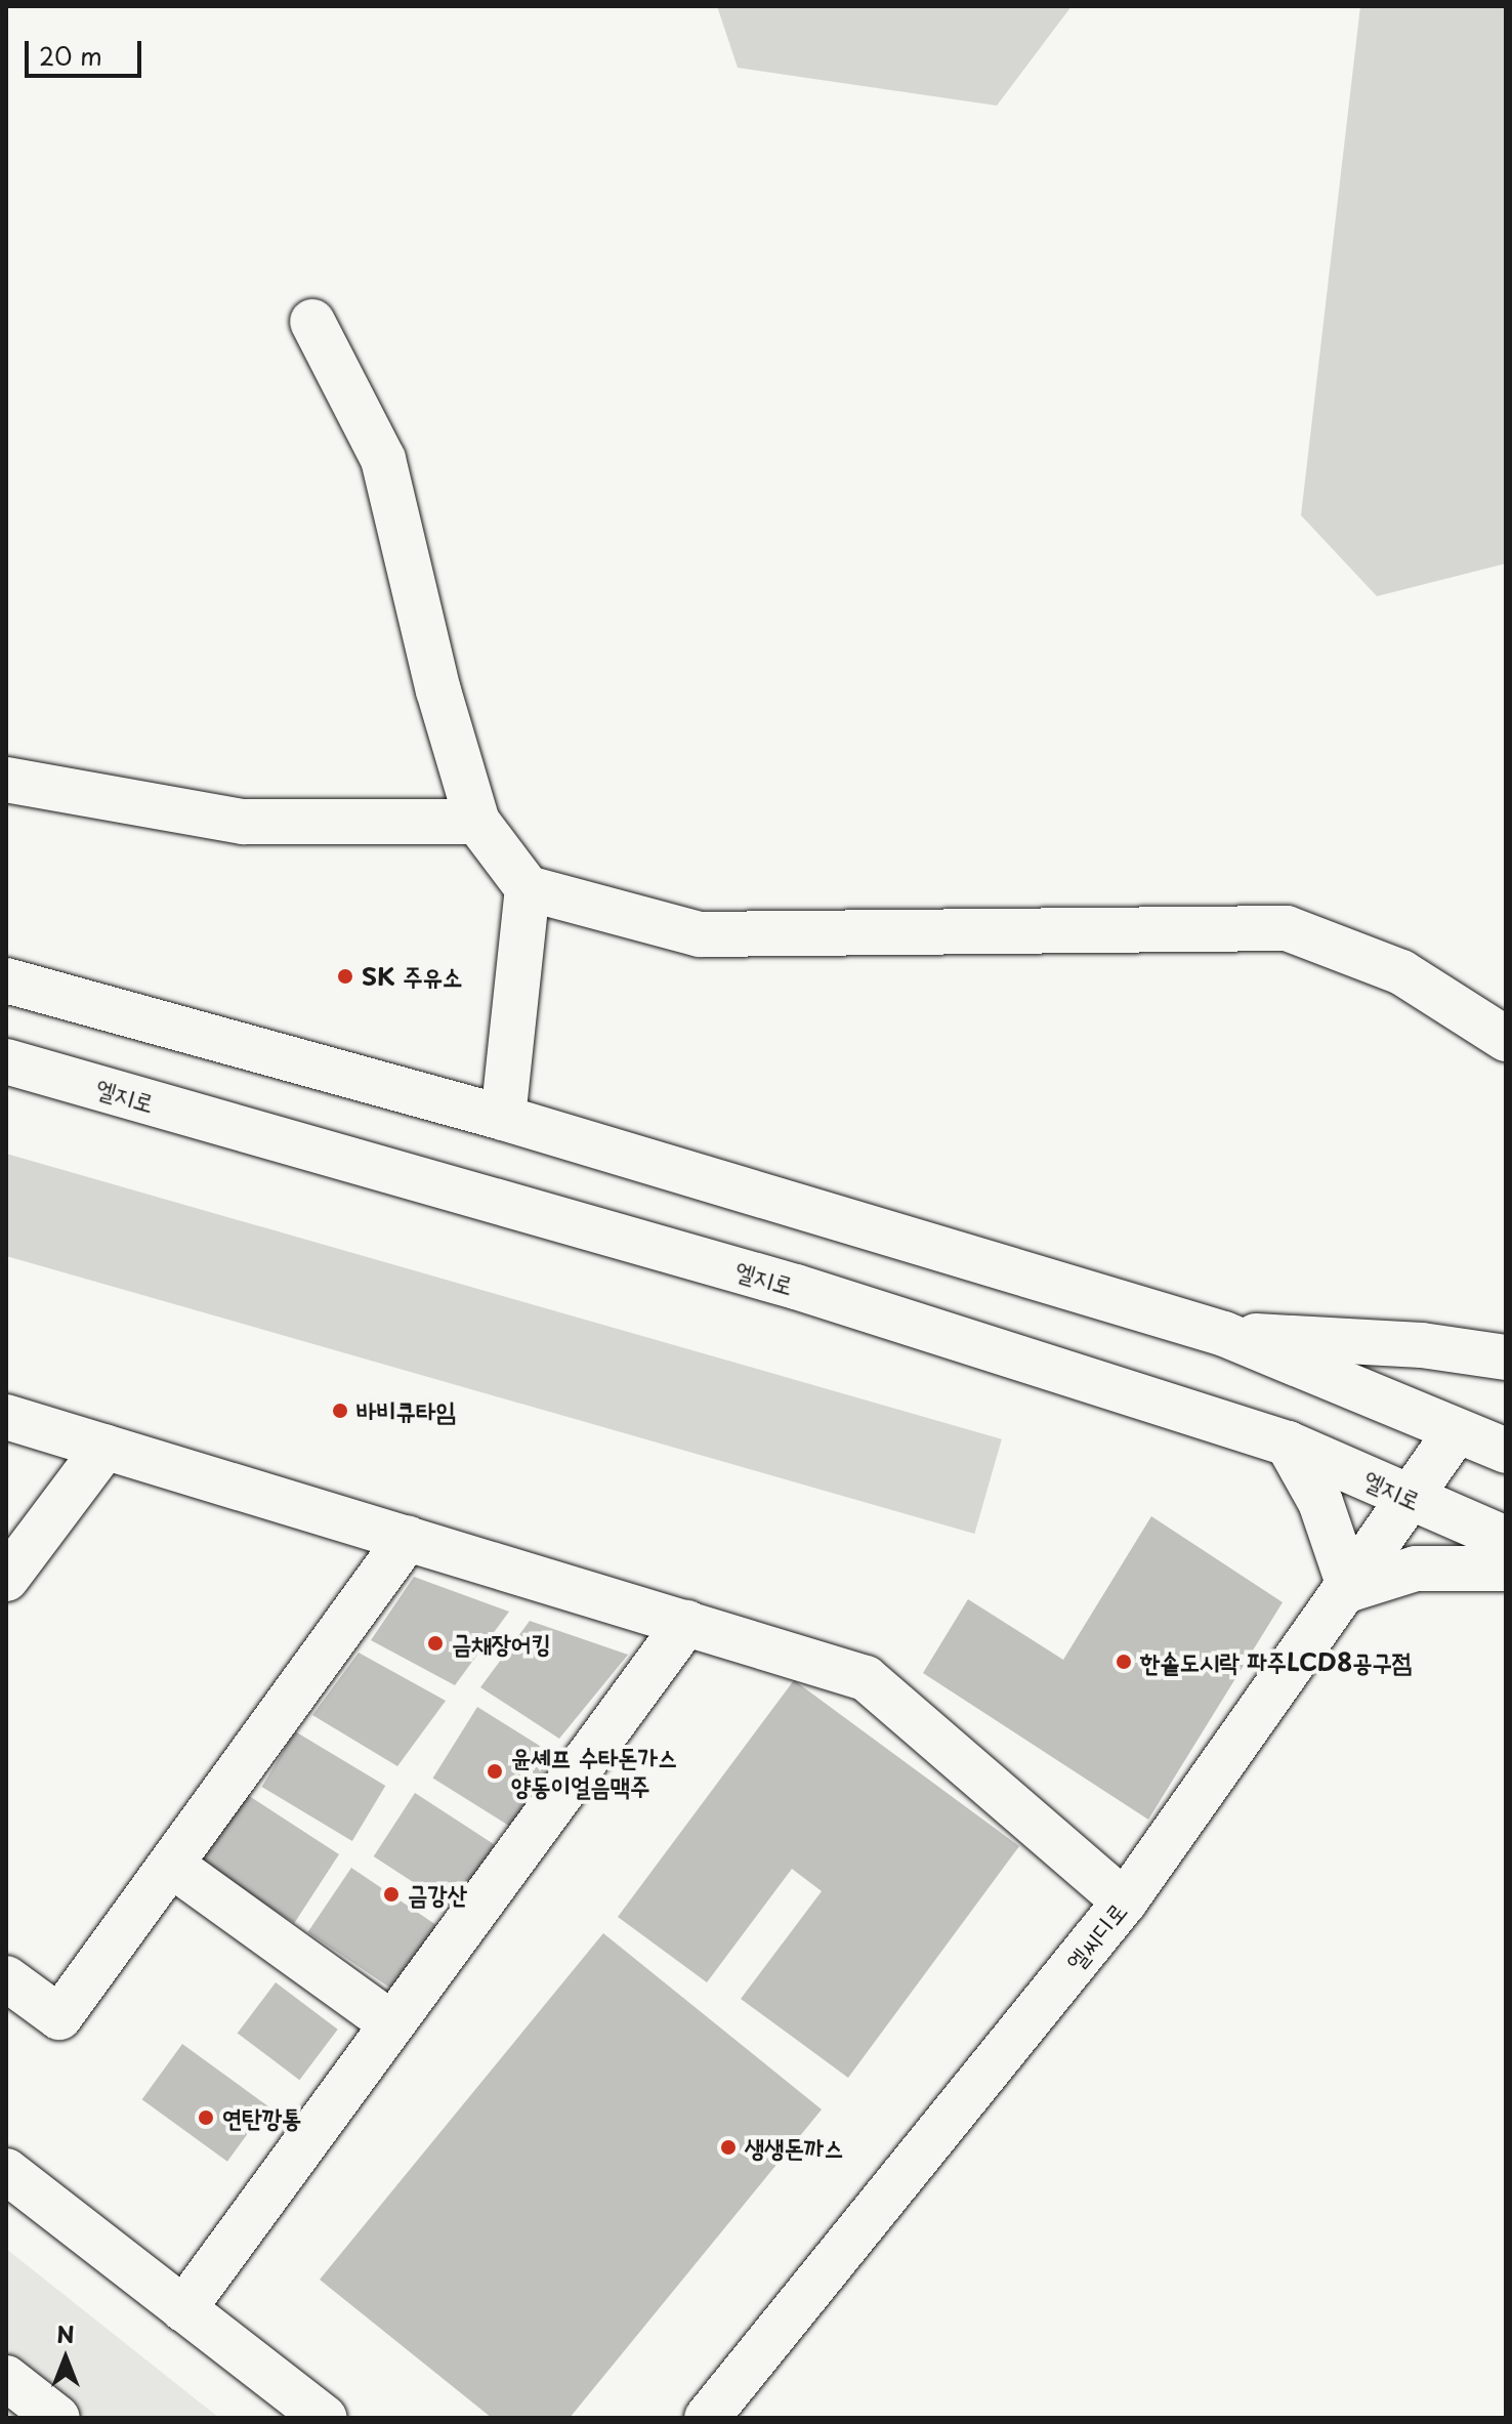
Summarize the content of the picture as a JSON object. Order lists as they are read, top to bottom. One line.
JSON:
{"streets":{"street":["엘지로","엘씨디로"]},"crossings":[["엘지로","엘씨디로"]],"places":["SK 주유소","바비큐타임","금채장어킹","한솥도시락 파주LCD8공구점","윤셰프 수타돈가스 양동이얼음맥주","금강산","연탄깡통","생생돈까스"],"scale_bar":"20 m","north":"top"}
